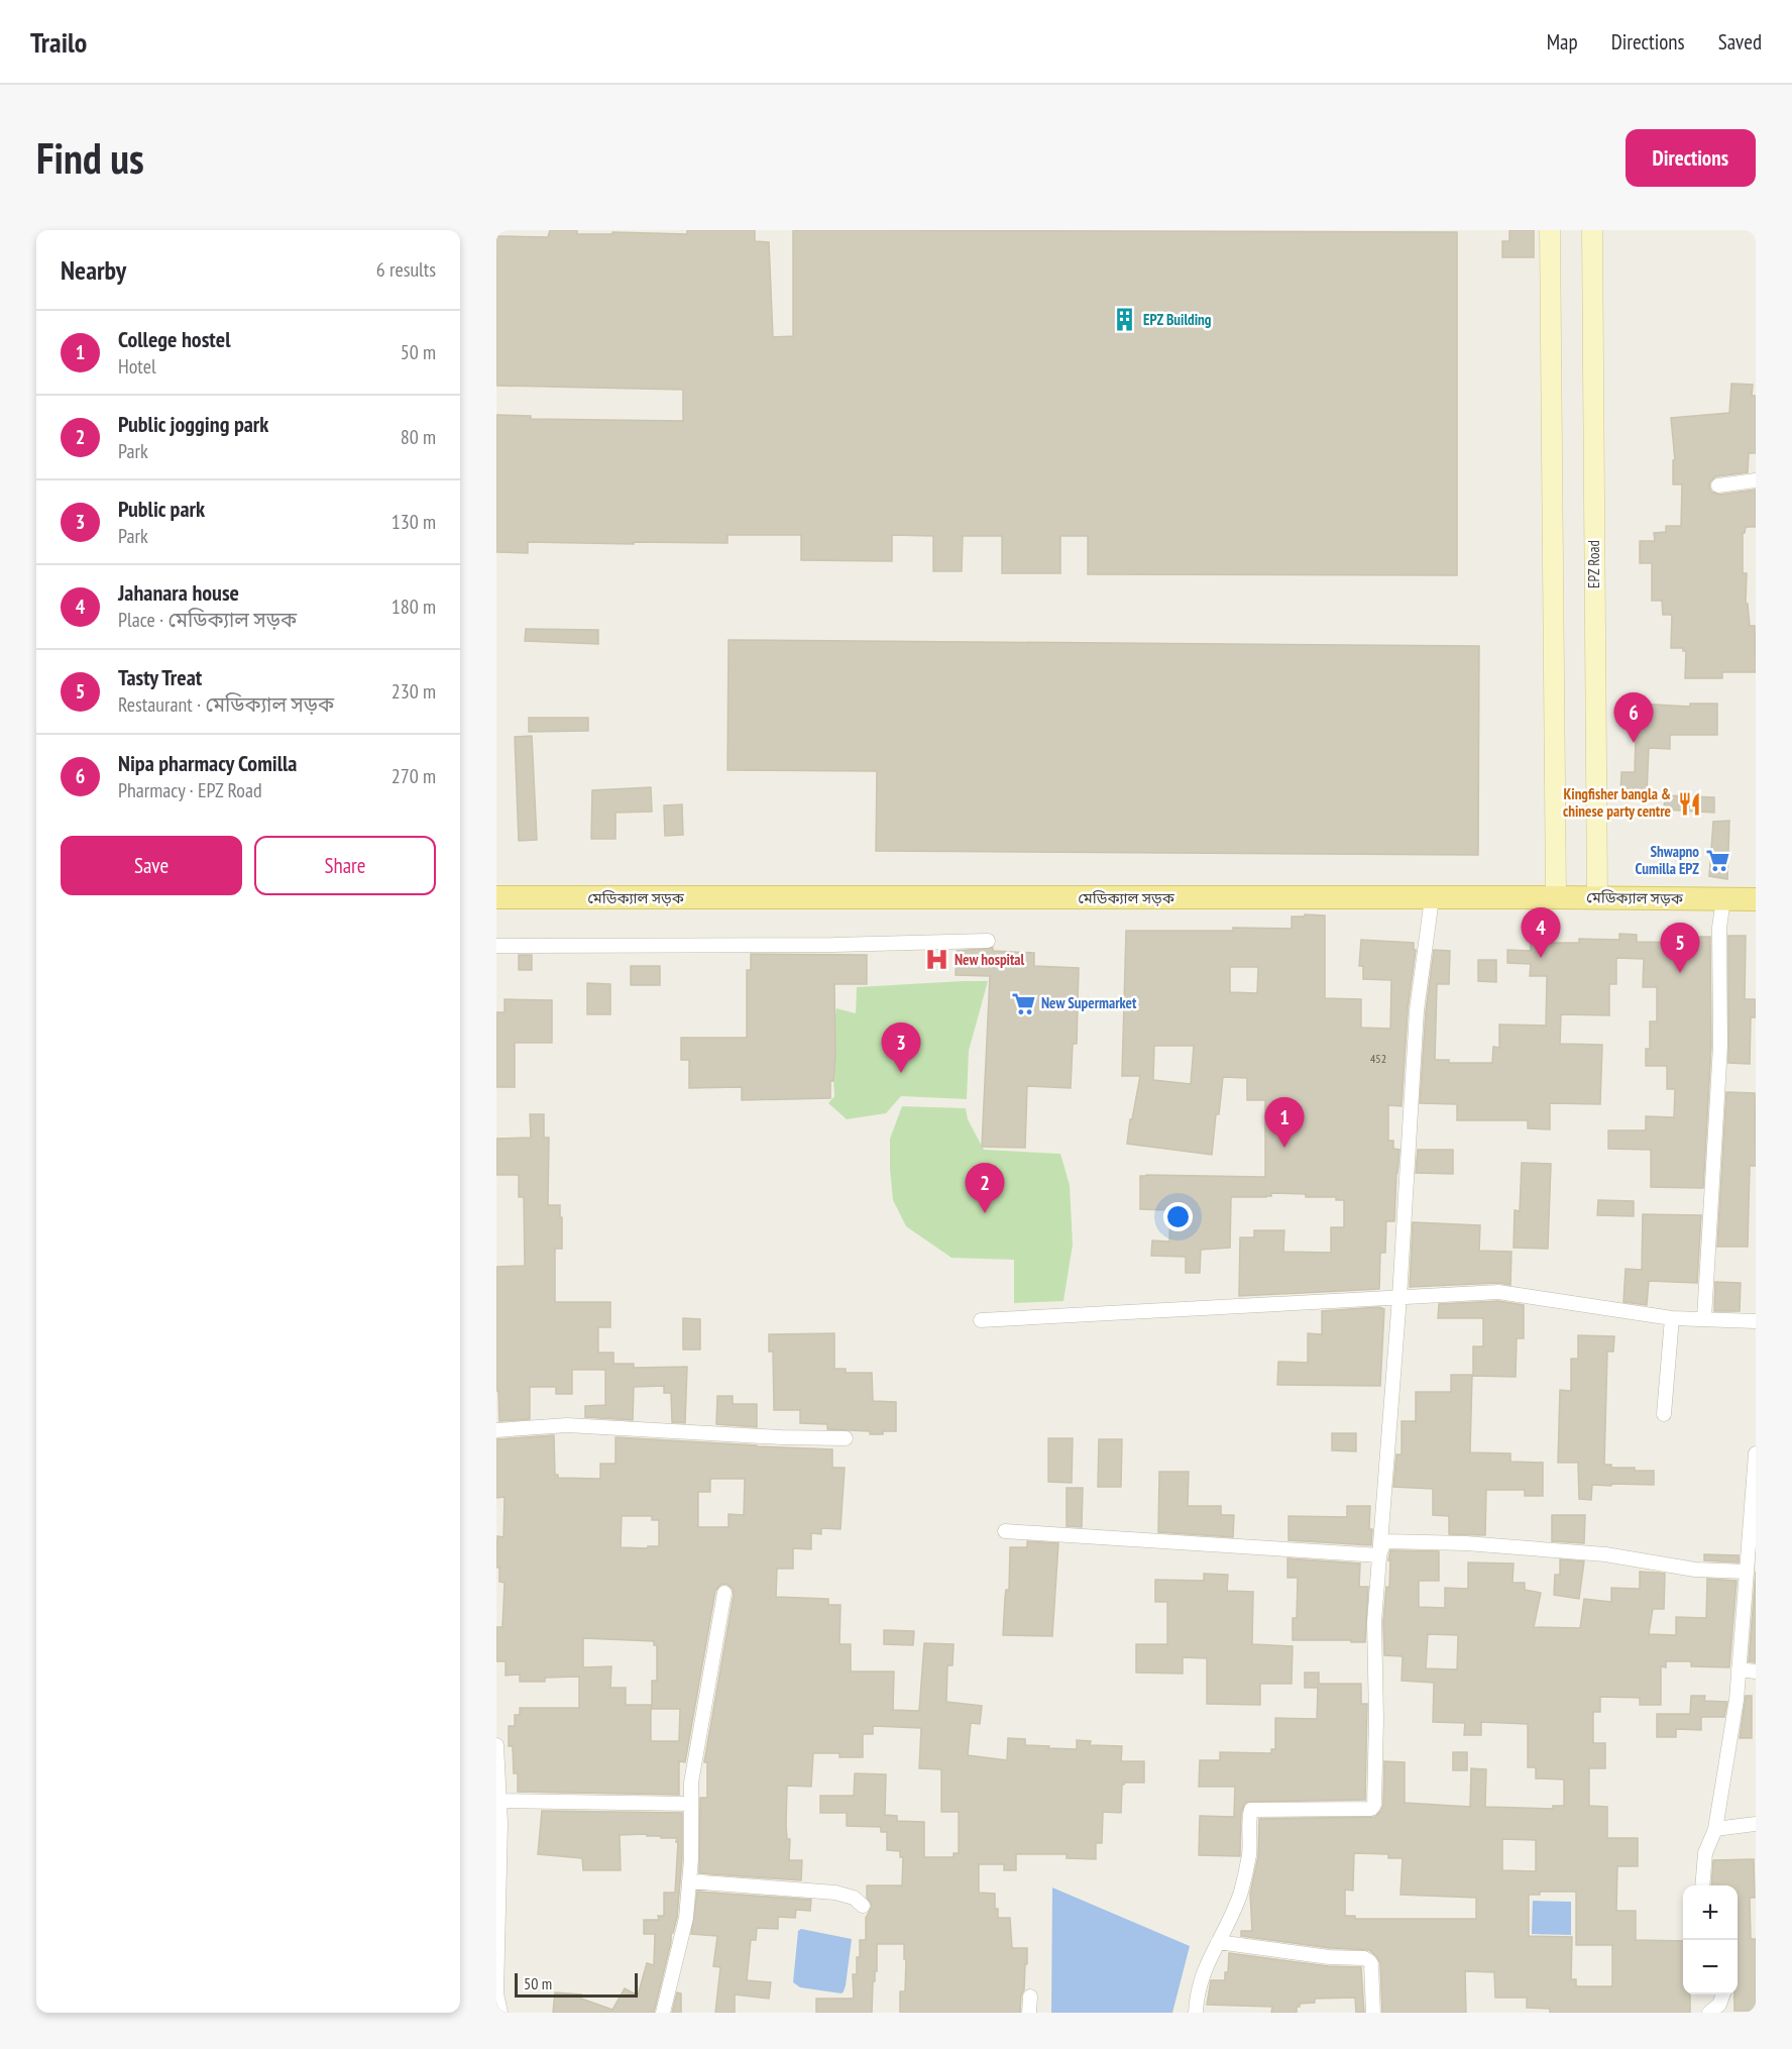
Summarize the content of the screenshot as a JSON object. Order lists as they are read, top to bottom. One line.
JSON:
{"streets":{"main road":["EPZ Road","মেডিক্যাল সড়ক"]},"crossings":[["EPZ Road","মেডিক্যাল সড়ক"]],"places":{"building":["EPZ Building"],"restaurant":["Kingfisher bangla & chinese party centre"],"supermarket":["Shwapno Cumilla EPZ","New Supermarket"],"hospital":["New hospital"]},"house_numbers":["452"],"scale_bar":"50 m","page":{"header":"Trailo","nav":["Map","Directions","Saved"],"buttons":["Directions",["Save","Share"]],"title":"Find us","heading":["Nearby","6 results"],"list":[{"mark":"1","name":"College hostel","note":"Hotel","value":"50 m"},{"mark":"2","name":"Public jogging park","note":"Park","value":"80 m"},{"mark":"3","name":"Public park","note":"Park","value":"130 m"},{"mark":"4","name":"Jahanara house","note":"Place · মেডিক্যাল সড়ক","value":"180 m"},{"mark":"5","name":"Tasty Treat","note":"Restaurant · মেডিক্যাল সড়ক","value":"230 m"},{"mark":"6","name":"Nipa pharmacy Comilla","note":"Pharmacy · EPZ Road","value":"270 m"}],"pins":["6","4","5","3","1","2"],"map_buttons":["+","−"],"scale":"50 m"}}
